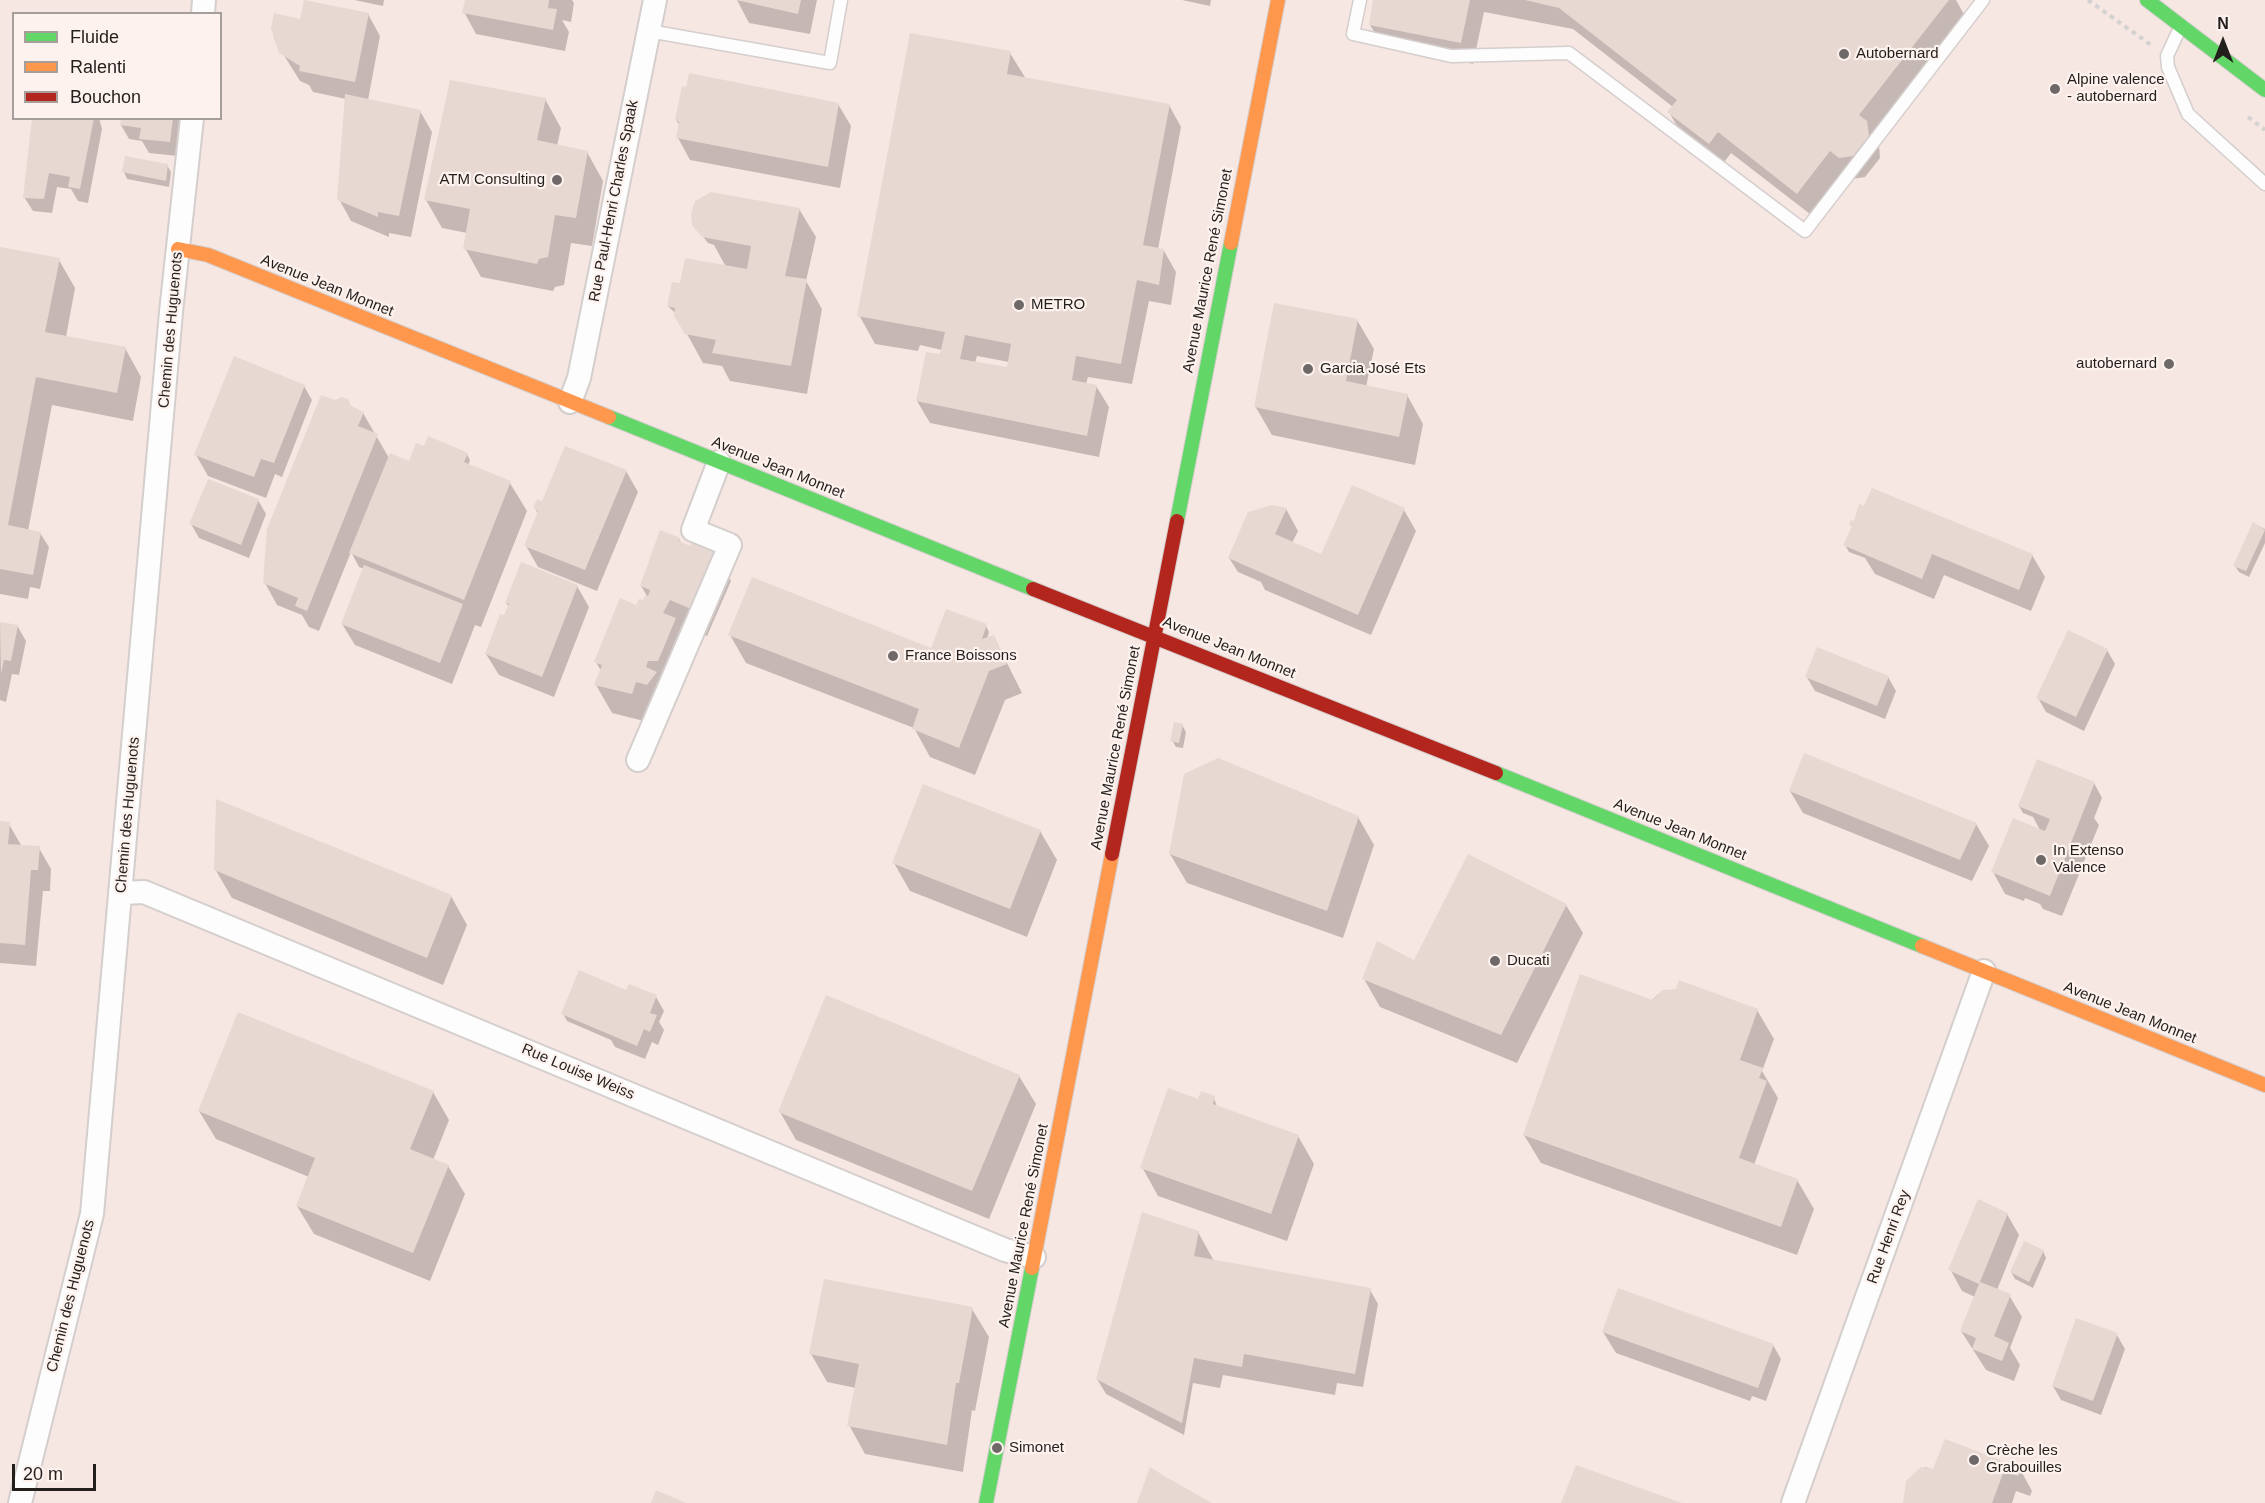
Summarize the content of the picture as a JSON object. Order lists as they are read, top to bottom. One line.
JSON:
{"streets":{"street":["Rue Paul-Henri Charles Spaak","Avenue Maurice René Simonet","Avenue Jean Monnet","Chemin des Huguenots","Rue Louise Weiss","Rue Henri Rey"]},"crossings":[["Rue Paul-Henri Charles Spaak","Avenue Jean Monnet"],["Avenue Maurice René Simonet","Avenue Jean Monnet"],["Avenue Maurice René Simonet","Rue Louise Weiss"],["Avenue Jean Monnet","Chemin des Huguenots"],["Avenue Jean Monnet","Rue Henri Rey"],["Chemin des Huguenots","Rue Louise Weiss"]],"places":["Autobernard","Alpine valence - autobernard","ATM Consulting","METRO","autobernard","Garcia José Ets","France Boissons","In Extenso Valence","Ducati","Simonet","Crèche les Grabouilles"],"legend":["Fluide","Ralenti","Bouchon"],"scale_bar":"20 m","north":"top"}
